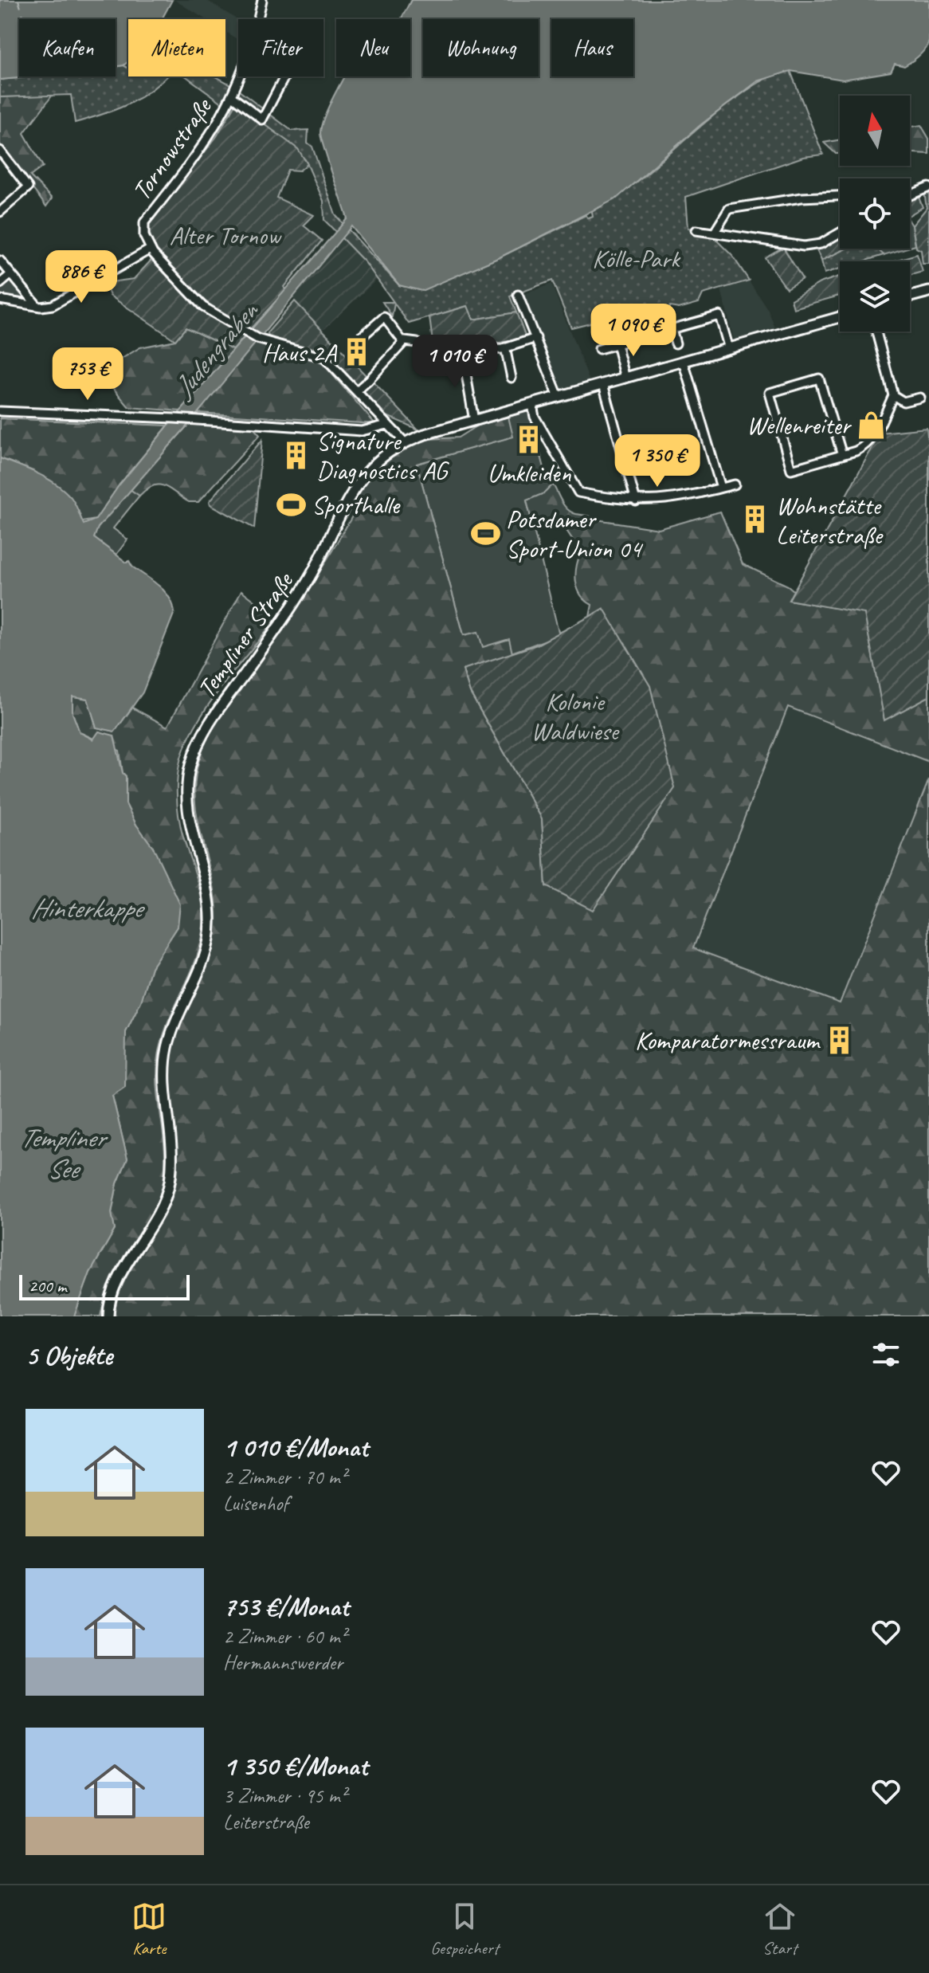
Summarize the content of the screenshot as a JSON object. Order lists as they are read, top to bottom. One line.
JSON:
{"streets":{"street":["Tornowstraße","Templiner Straße"]},"water":["Judengraben","Hinterkappe","Templiner See"],"parks":["Alter Tornow","Kölle-Park","Kolonie Waldwiese"],"places":{"building":["Haus 2A","Umkleiden","Signature Diagnostics AG","Wohnstätte Leiterstraße","Komparatormessraum"],"shop":["Wellenreiter"],"sports":["Sporthalle","Potsdamer Sport-Union 04"]},"scale_bar":"200 m","north":"top","page":{"chip":["Kaufen","Mieten","Filter","Neu","Wohnung","Haus"],"price":["886 €","1 090 €","1 010 €","753 €","1 350 €"],"scale":"200 m","heading":"5 Objekte","list":[{"name":"1 010 €/Monat","note":"2 Zimmer · 70 m² · Luisenhof"},{"name":"753 €/Monat","note":"2 Zimmer · 60 m² · Hermannswerder"},{"name":"1 350 €/Monat","note":"3 Zimmer · 95 m² · Leiterstraße"}],"tabs":["Karte","Gespeichert","Start"]}}
